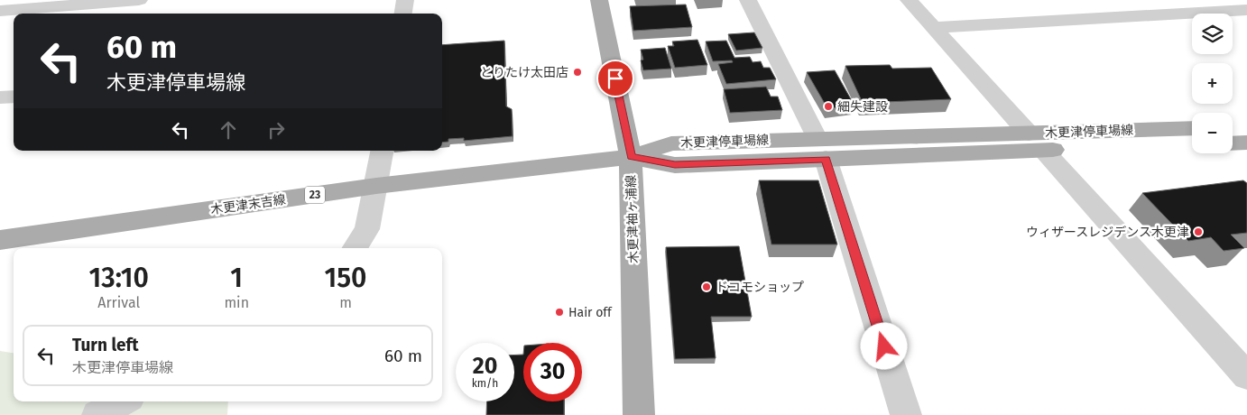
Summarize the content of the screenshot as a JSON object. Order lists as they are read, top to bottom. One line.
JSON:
{"streets":{"main road":["木更津停車場線","23","木更津末吉線","木更津袖ヶ浦線"]},"crossings":[["木更津停車場線","木更津末吉線"],["木更津停車場線","木更津袖ヶ浦線"],["木更津末吉線","木更津袖ヶ浦線"]],"places":["とりたけ太田店","細失建設","ウィザースレジデンス木更津","ドコモショップ","Hair off"],"page":{"map_buttons":["+","−"],"turn":["60 m","木更津停車場線"],"eta":["13:10","Arrival","1","min","150","m"],"list":[{"name":"Turn left","note":"木更津停車場線","value":"60 m"}],"speed":"20 km/h","limit":"30"}}
